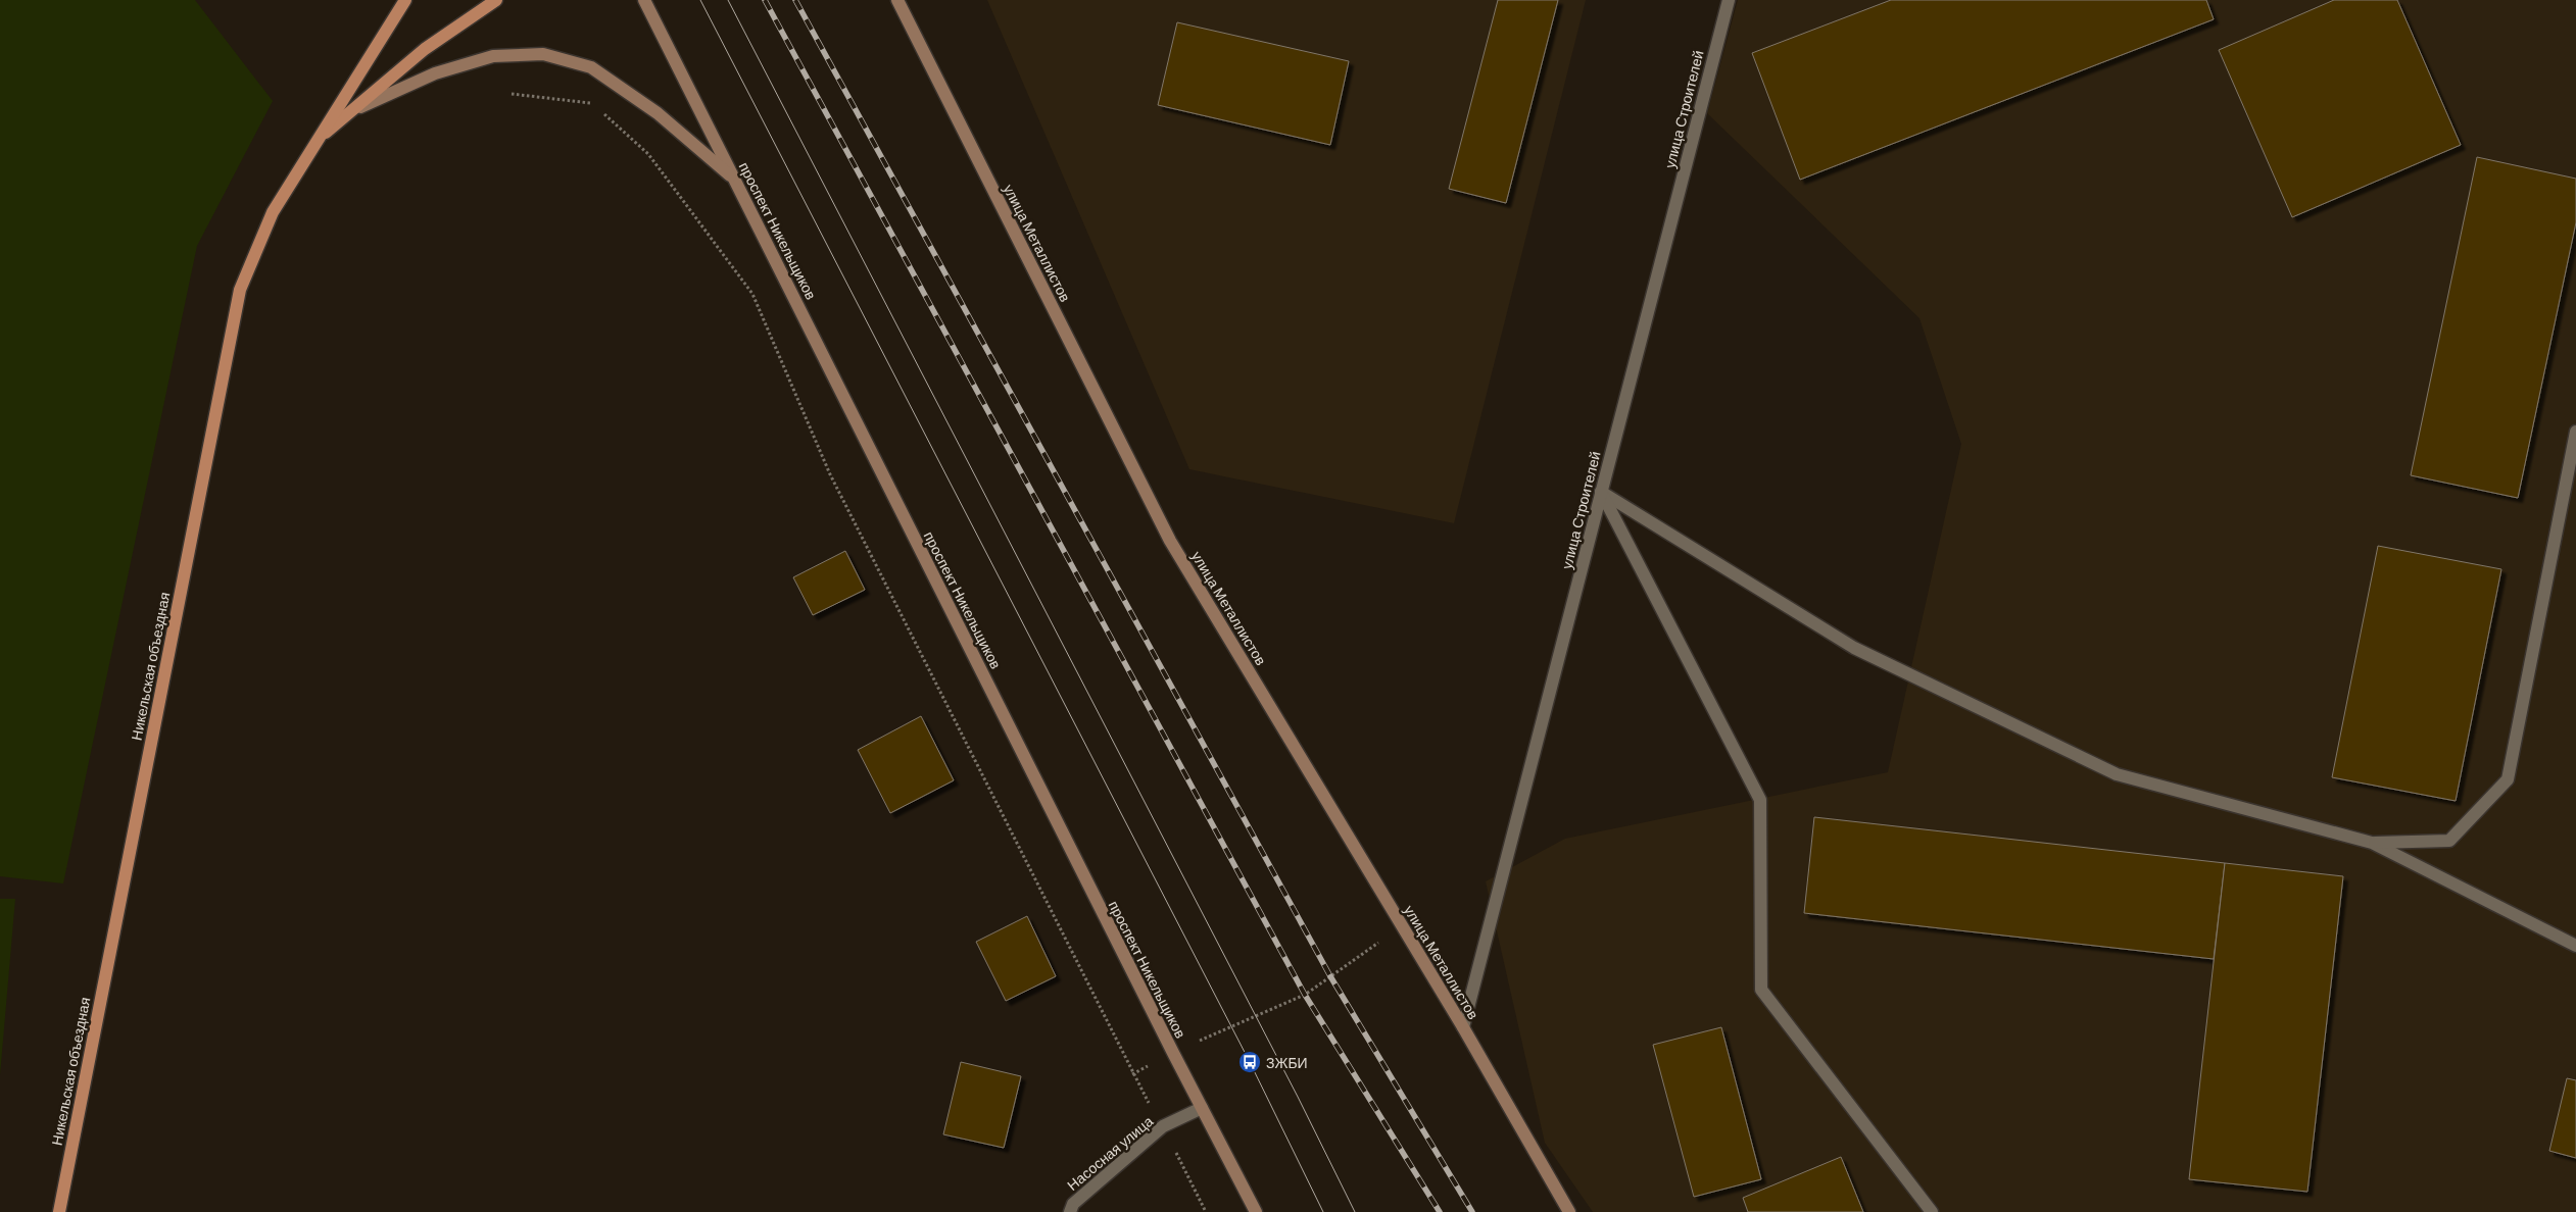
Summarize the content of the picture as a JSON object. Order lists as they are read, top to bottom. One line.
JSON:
{"streets":{"main road":["проспект Никельщиков","улица Металлистов","Никельская объездная"],"street":["улица Строителей","Насосная улица"]},"crossings":[["улица Строителей","улица Металлистов"],["проспект Никельщиков","Насосная улица"]],"places":{"bus stop":["ЗЖБИ"]}}
